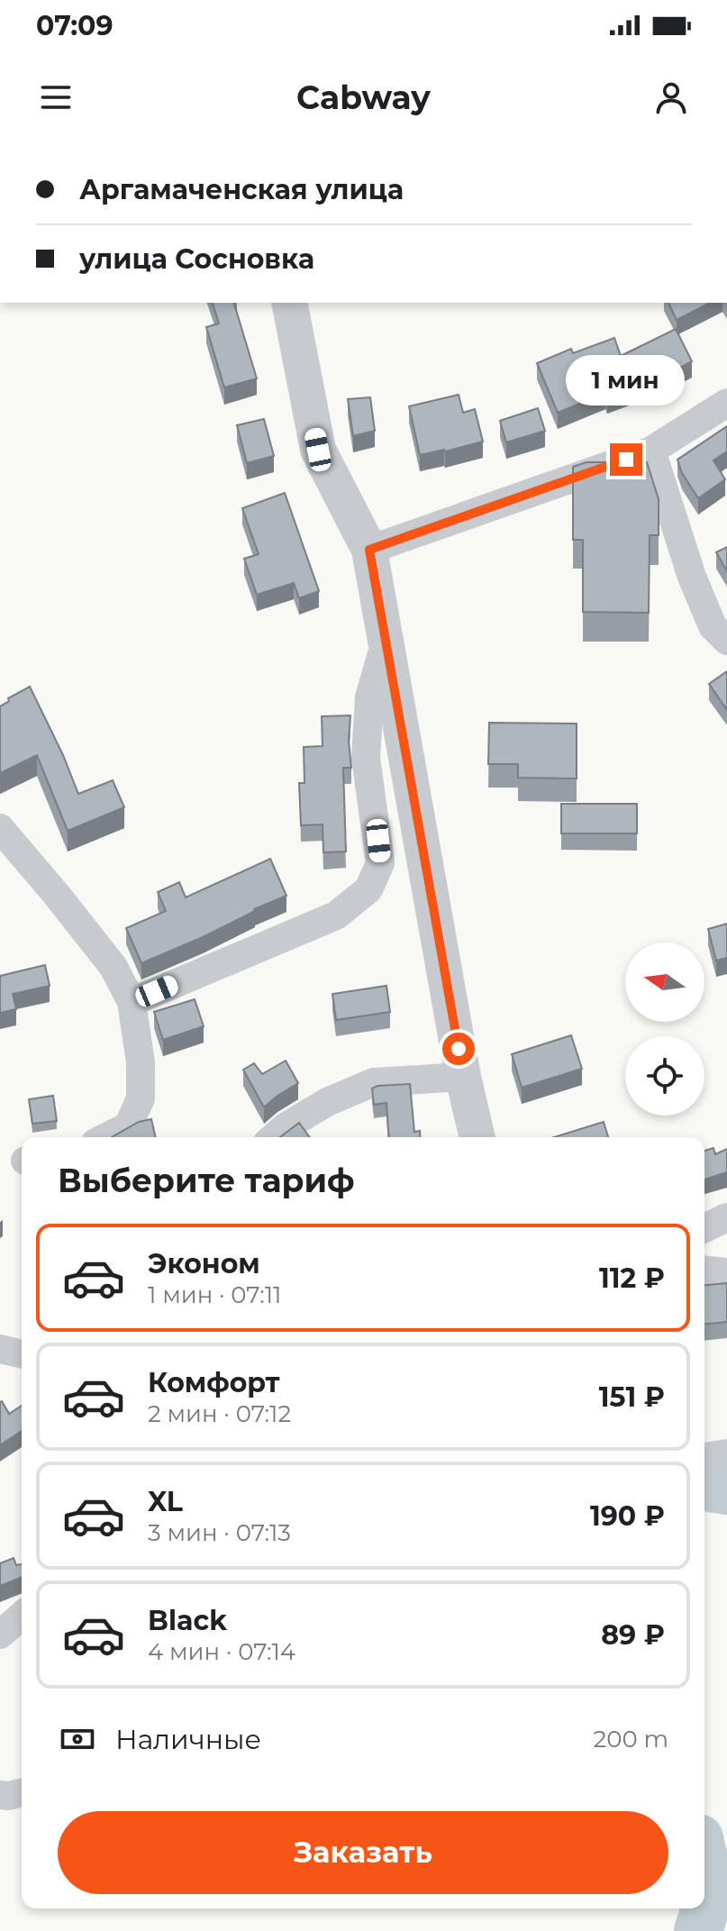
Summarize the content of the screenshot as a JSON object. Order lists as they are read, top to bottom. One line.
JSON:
{"north":"left","page":{"status":"07:09","header":"Cabway","banner":["Аргамаченская улица","улица Сосновка"],"bubble":"1 мин","heading":"Выберите тариф","list":[{"name":"Эконом","note":"1 мин · 07:11","value":"112 ₽"},{"name":"Комфорт","note":"2 мин · 07:12","value":"151 ₽"},{"name":"XL","note":"3 мин · 07:13","value":"190 ₽"},{"name":"Black","note":"4 мин · 07:14","value":"89 ₽"}],"pay":["Наличные","200 m"],"buttons":"Заказать"}}
